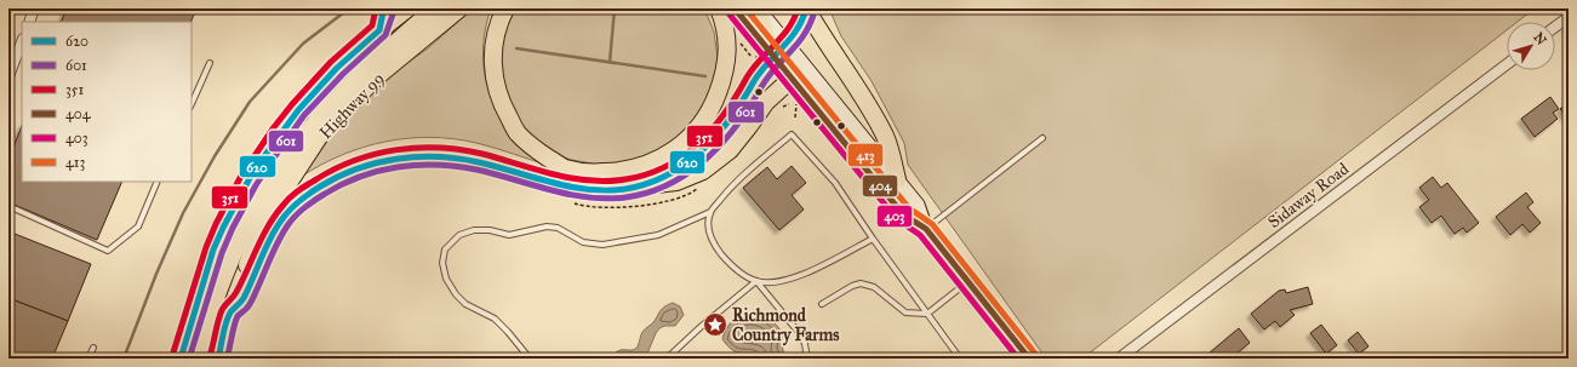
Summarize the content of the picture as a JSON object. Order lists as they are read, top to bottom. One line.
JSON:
{"streets":{"highway":["Highway 99"],"street":["Sidaway Road"]},"places":{"place":["Richmond Country Farms"]},"lines":["transit line 620","transit line 351","transit line 404","transit line 413","transit line 601","transit line 403"],"legend":["620","601","351","404","403","413"],"north":"top right"}
